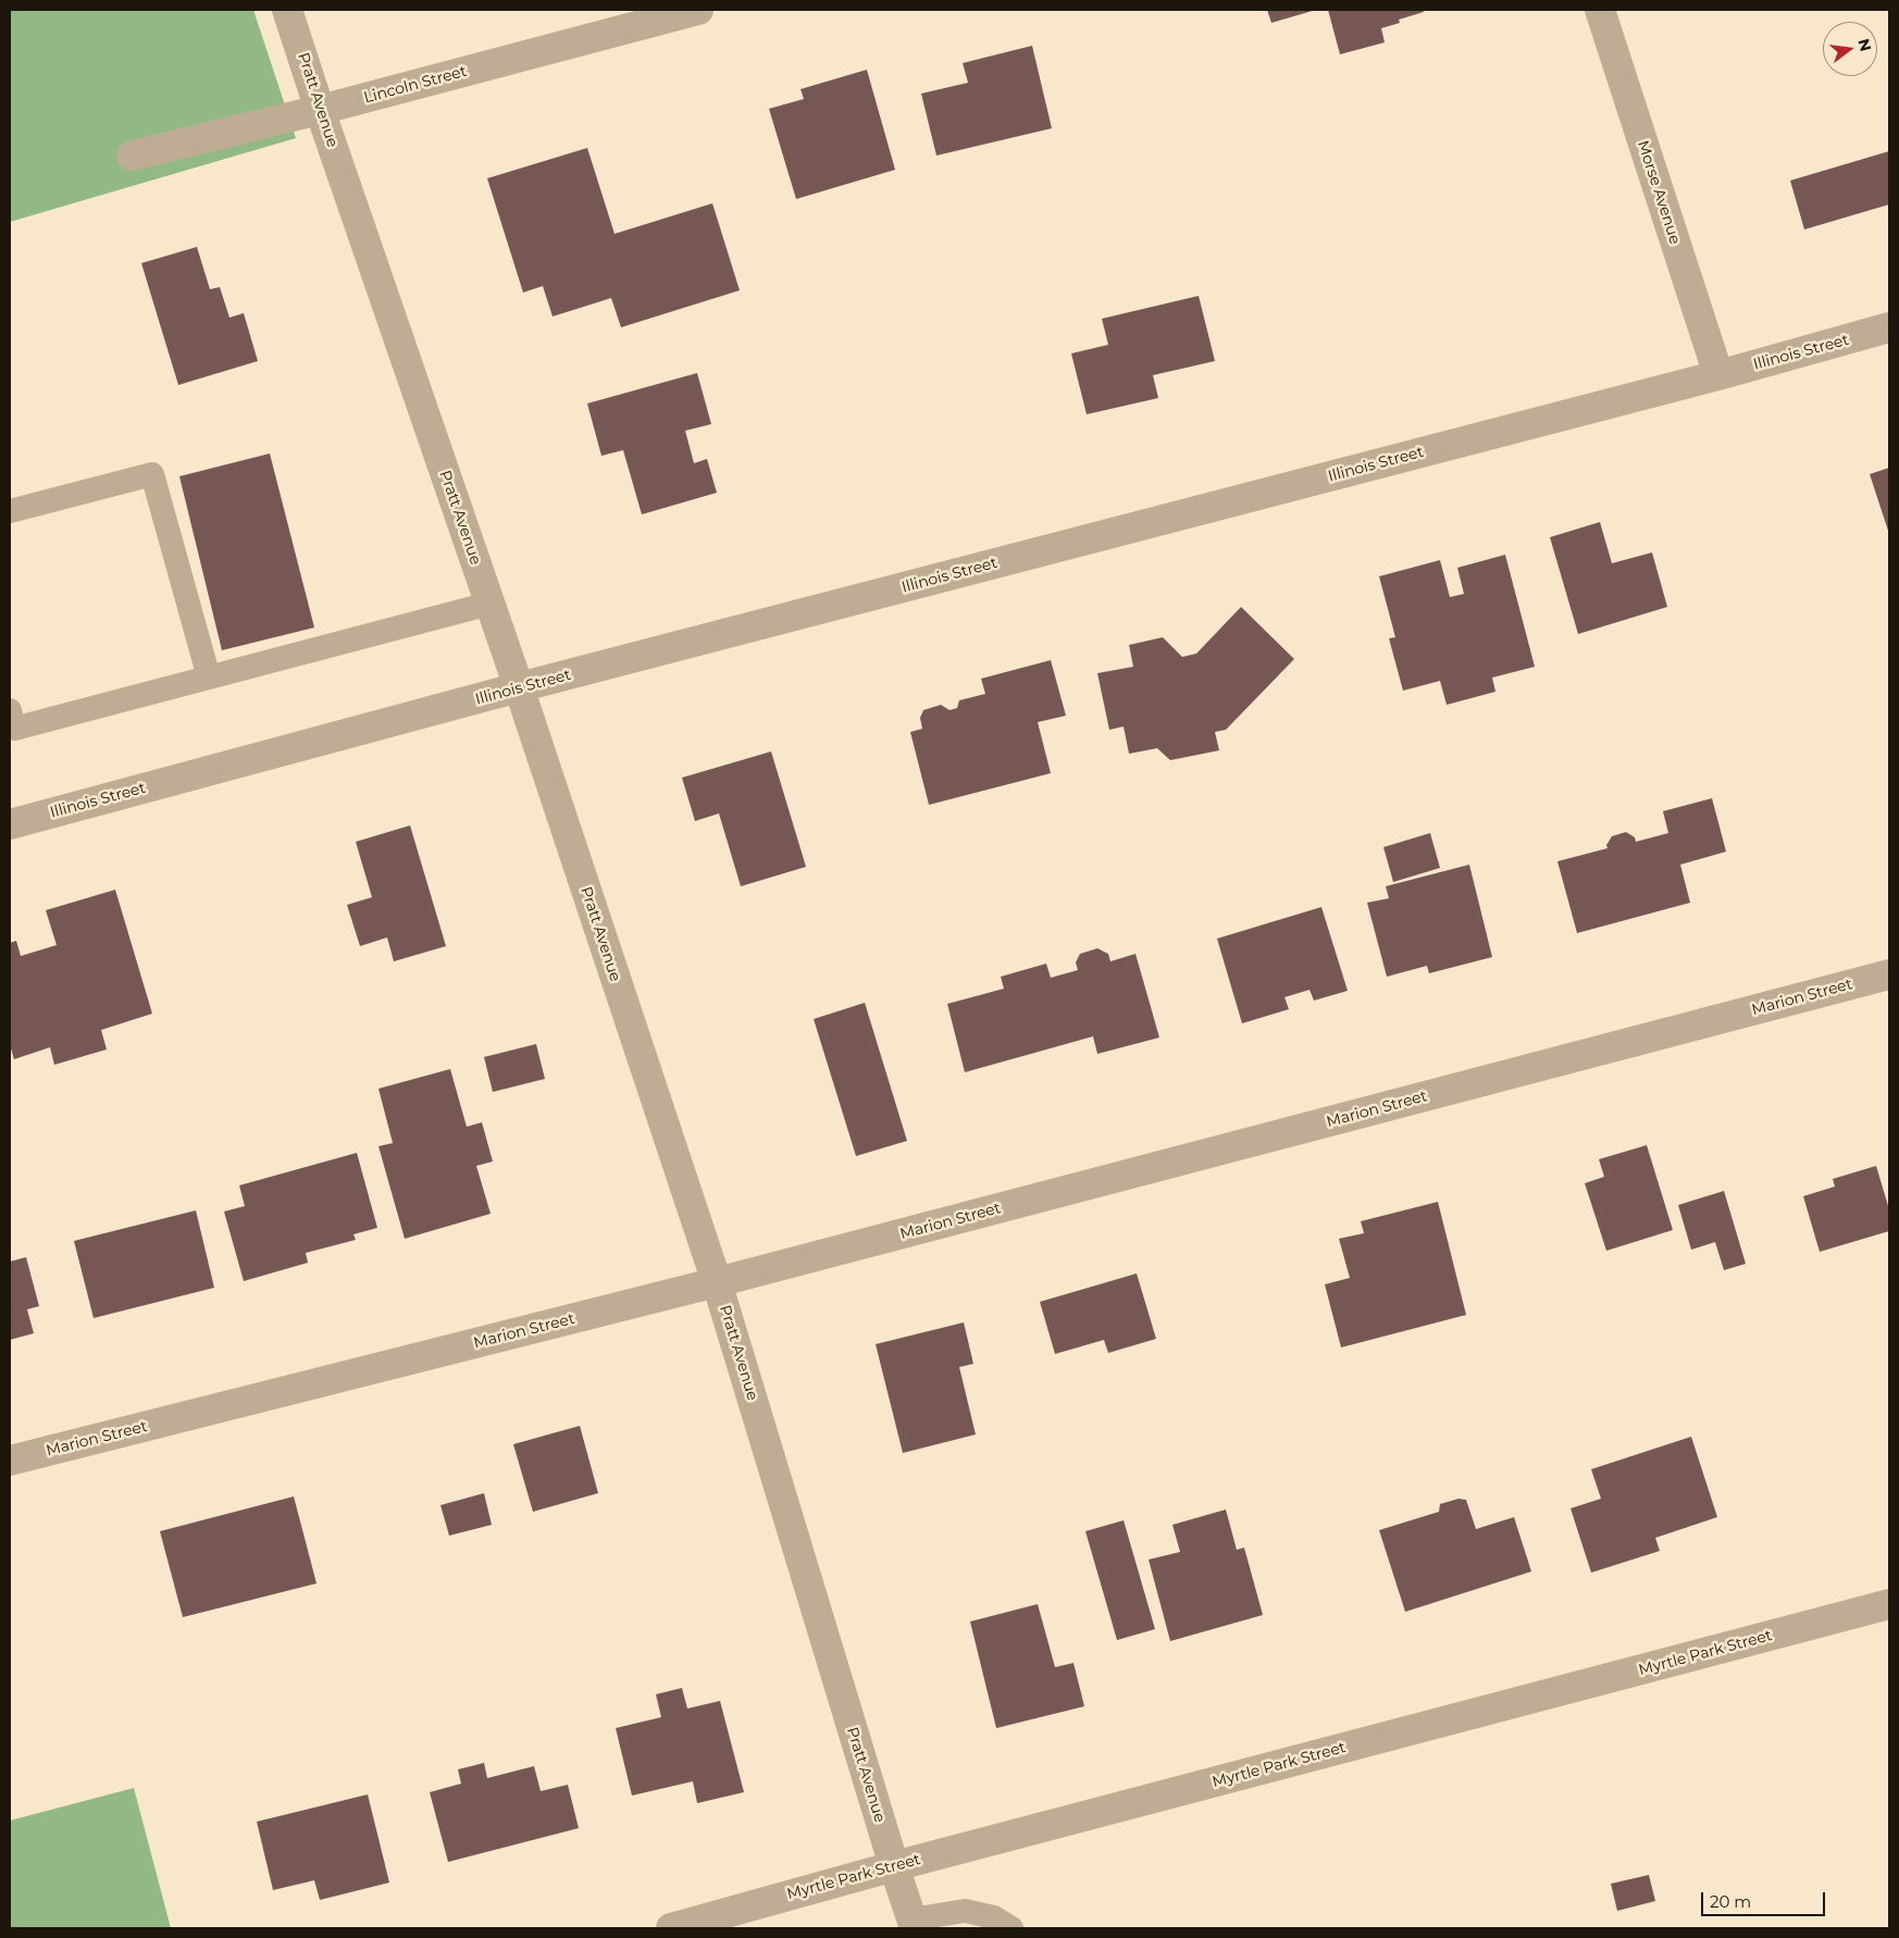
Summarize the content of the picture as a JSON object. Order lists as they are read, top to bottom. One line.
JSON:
{"streets":{"street":["Lincoln Street","Pratt Avenue","Morse Avenue","Illinois Street","Marion Street","Myrtle Park Street"]},"crossings":[["Lincoln Street","Pratt Avenue"],["Pratt Avenue","Illinois Street"],["Pratt Avenue","Marion Street"],["Pratt Avenue","Myrtle Park Street"],["Morse Avenue","Illinois Street"]],"scale_bar":"20 m","north":"right"}
